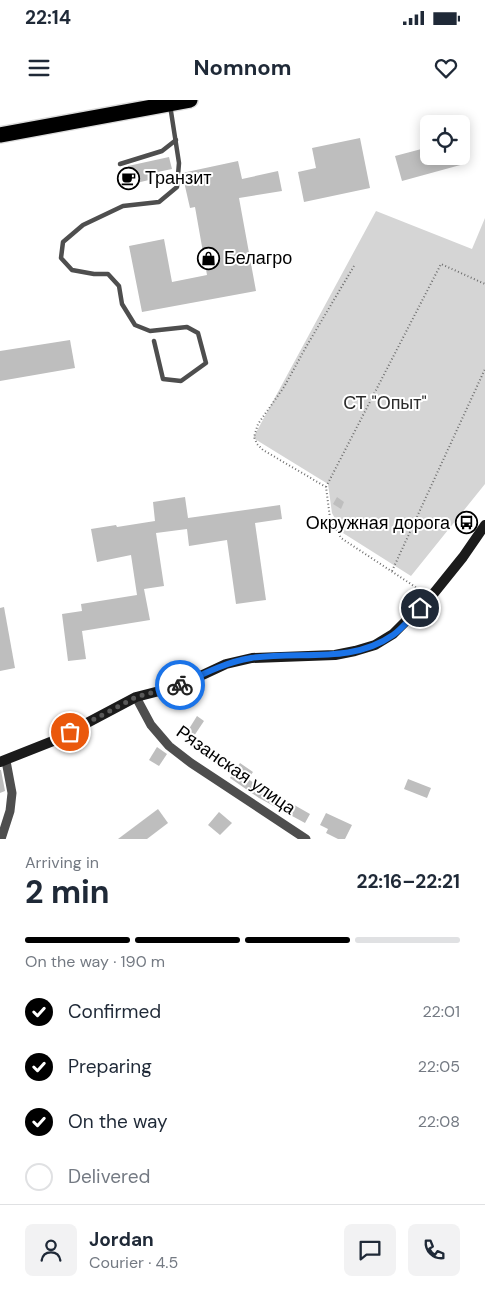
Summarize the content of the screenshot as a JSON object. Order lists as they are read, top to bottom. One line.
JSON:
{"streets":{"street":["Рязанская улица"]},"parks":["СТ \"Опыт\""],"places":{"cafe":["Транзит"],"shop":["Белагро"],"bus stop":["Окружная дорога"]},"page":{"status":"22:14","header":"Nomnom","heading":["2 min","Arriving in","22:16–22:21"],"panel":["Jordan","Courier · 4.5"],"bar":"On the way · 190 m","list":[["Confirmed","22:01"],["Preparing","22:05"],["On the way","22:08"],"Delivered"]}}
